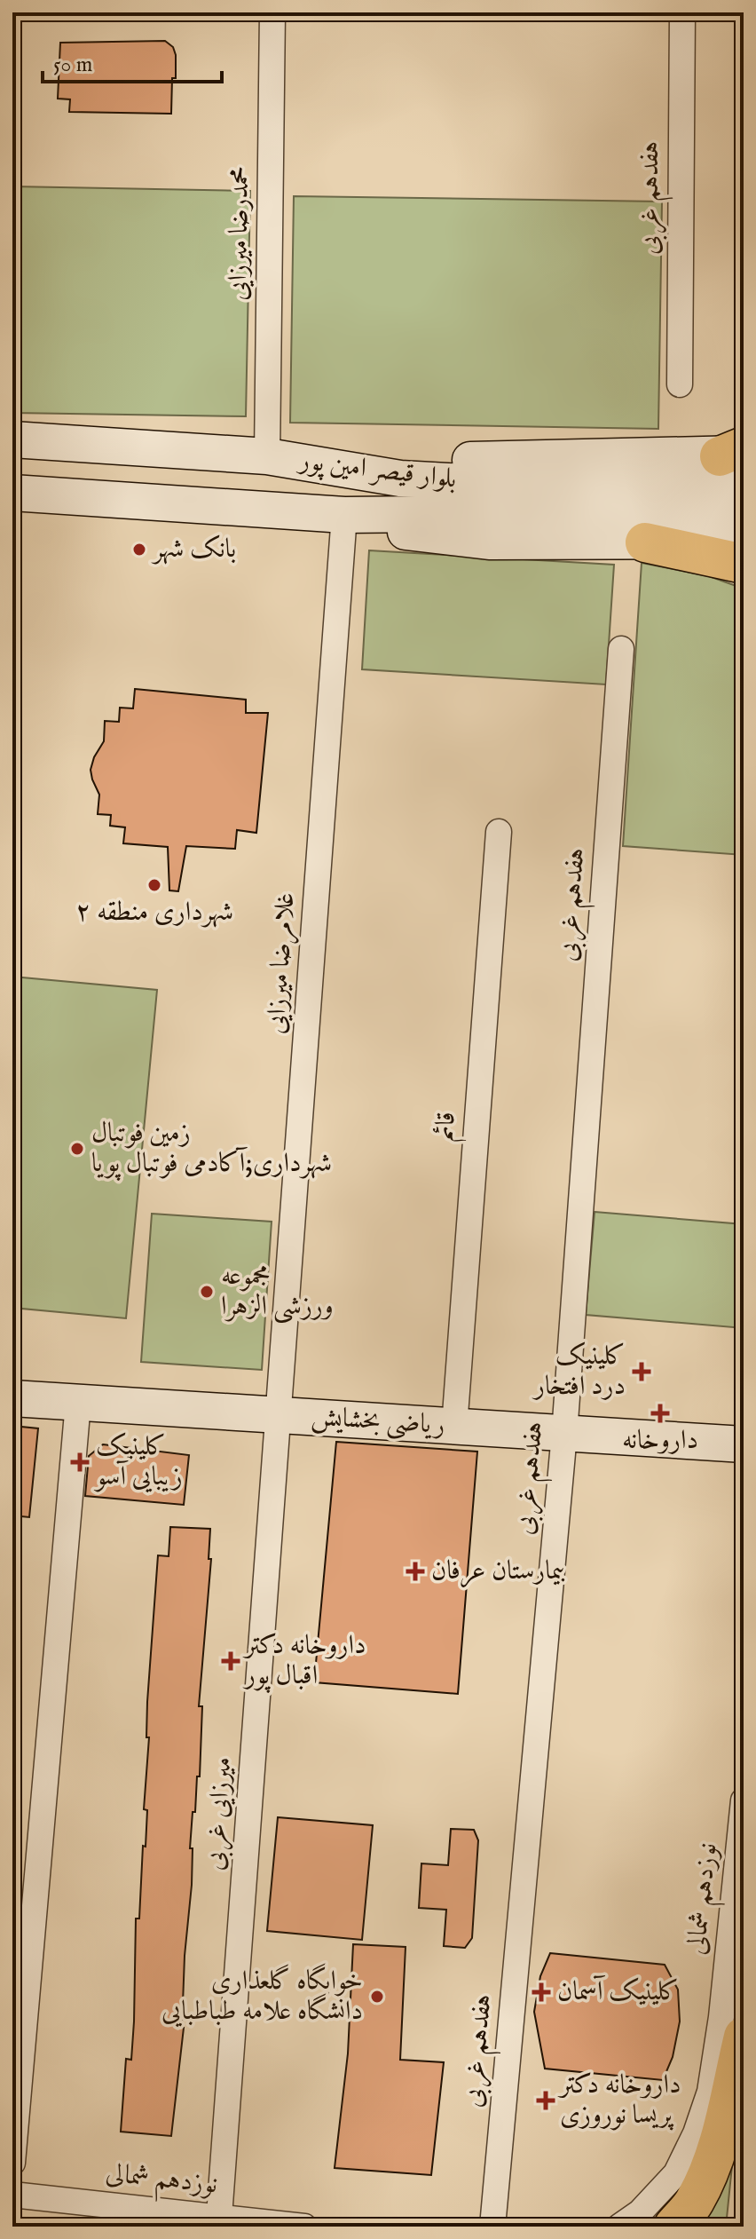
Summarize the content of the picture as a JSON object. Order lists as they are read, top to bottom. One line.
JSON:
{"streets":{"main road":["بلوار قیصر امین پور","ریاضی بخشایش"],"street":["هفدهم غربی","محمدرضا میرزایی","غلامرضا میرزایی","قائم","میرزایی غربی","نوزدهم شمالی"]},"crossings":[["هفدهم غربی","ریاضی بخشایش"],["محمدرضا میرزایی","بلوار قیصر امین پور"],["بلوار قیصر امین پور","غلامرضا میرزایی"],["غلامرضا میرزایی","ریاضی بخشایش"],["غلامرضا میرزایی","میرزایی غربی"],["قائم","ریاضی بخشایش"],["ریاضی بخشایش","میرزایی غربی"],["میرزایی غربی","نوزدهم شمالی"]],"places":{"other":["بانک شهر","شهرداری منطقه ۲","زمین فوتبال شهرداری;آکادمی فوتبال پویا","مجموعه ورزشی الزهرا","خوابگاه گلعذاری دانشگاه علامه طباطبایی"],"health":["کلینیک درد افتخار","داروخانه","کلینیک زیبایی آسو","بیمارستان عرفان","داروخانه دکتر اقبال پور","کلینیک آسمان","داروخانه دکتر پریسا نوروزی"]},"scale_bar":"50 m"}
